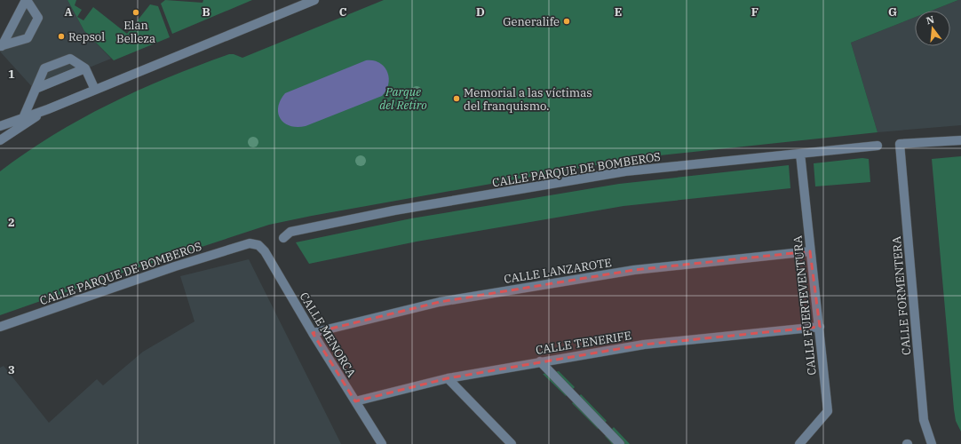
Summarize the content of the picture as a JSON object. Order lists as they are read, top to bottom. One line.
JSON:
{"streets":{"street":["CALLE PARQUE DE BOMBEROS","CALLE LANZAROTE","CALLE FORMENTERA","CALLE FUERTEVENTURA","CALLE MENORCA","CALLE TENERIFE"]},"crossings":[["CALLE PARQUE DE BOMBEROS","CALLE FUERTEVENTURA"],["CALLE PARQUE DE BOMBEROS","CALLE MENORCA"],["CALLE LANZAROTE","CALLE FUERTEVENTURA"],["CALLE LANZAROTE","CALLE MENORCA"],["CALLE FUERTEVENTURA","CALLE TENERIFE"],["CALLE MENORCA","CALLE TENERIFE"]],"parks":["Parque del Retiro"],"places":["Elan Belleza","Generalife","Repsol","Memorial a las víctimas del franquismo."],"north":"top","grid":{"columns":["A","B","C","D","E","F","G"],"rows":["1","2","3"]}}
